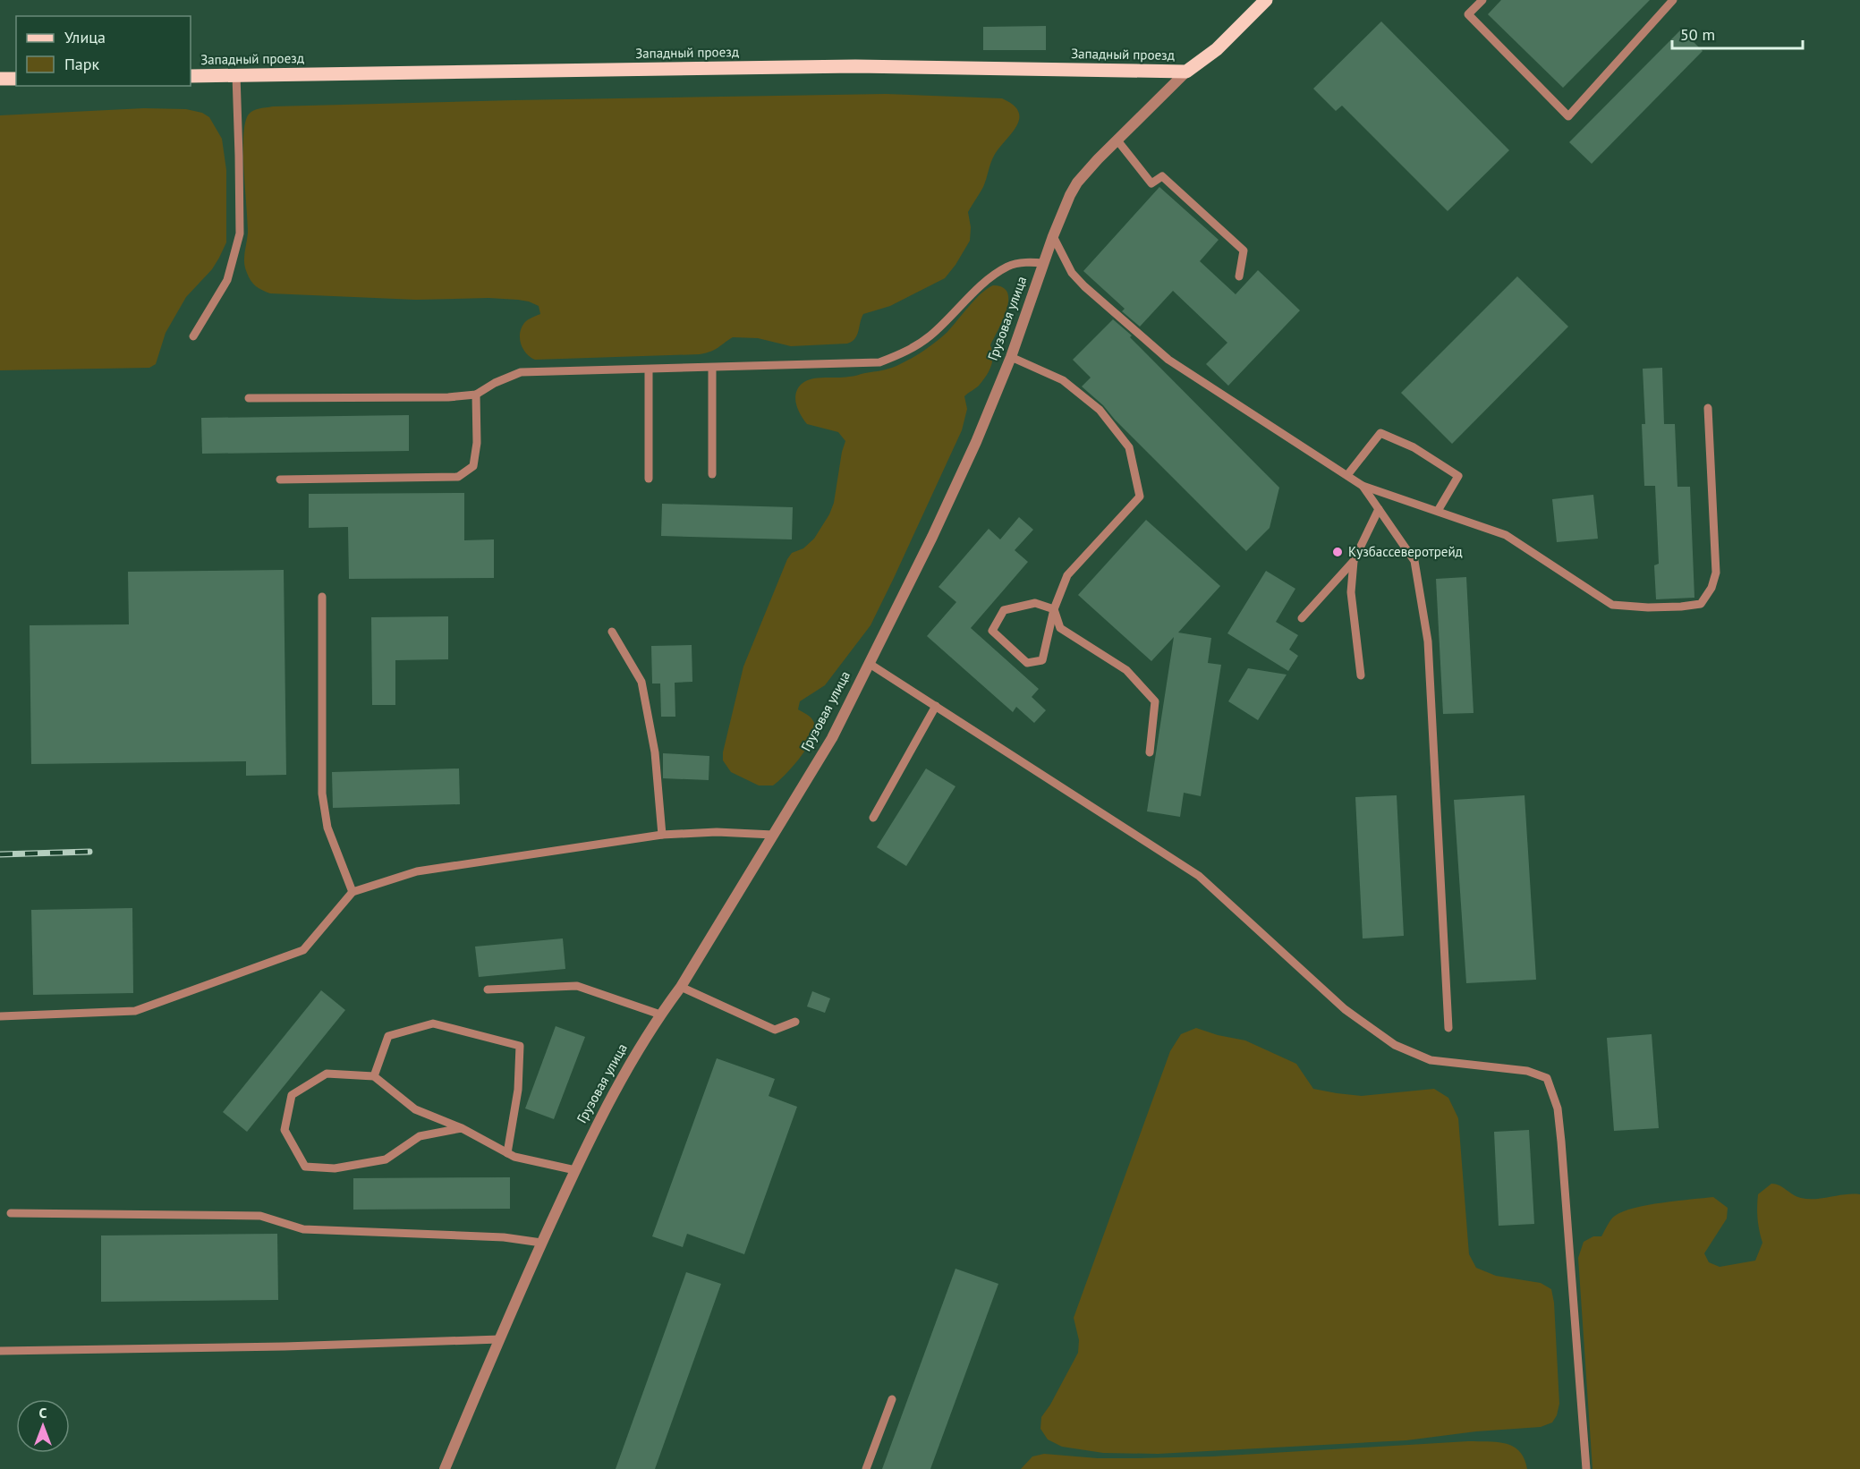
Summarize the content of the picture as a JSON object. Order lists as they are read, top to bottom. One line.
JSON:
{"streets":{"main road":["Западный проезд","Грузовая улица"]},"crossings":[["Западный проезд","Грузовая улица"]],"places":["Кузбассеверотрейд"],"legend":["Улица","Парк"],"scale_bar":"50 m","north":"top"}
